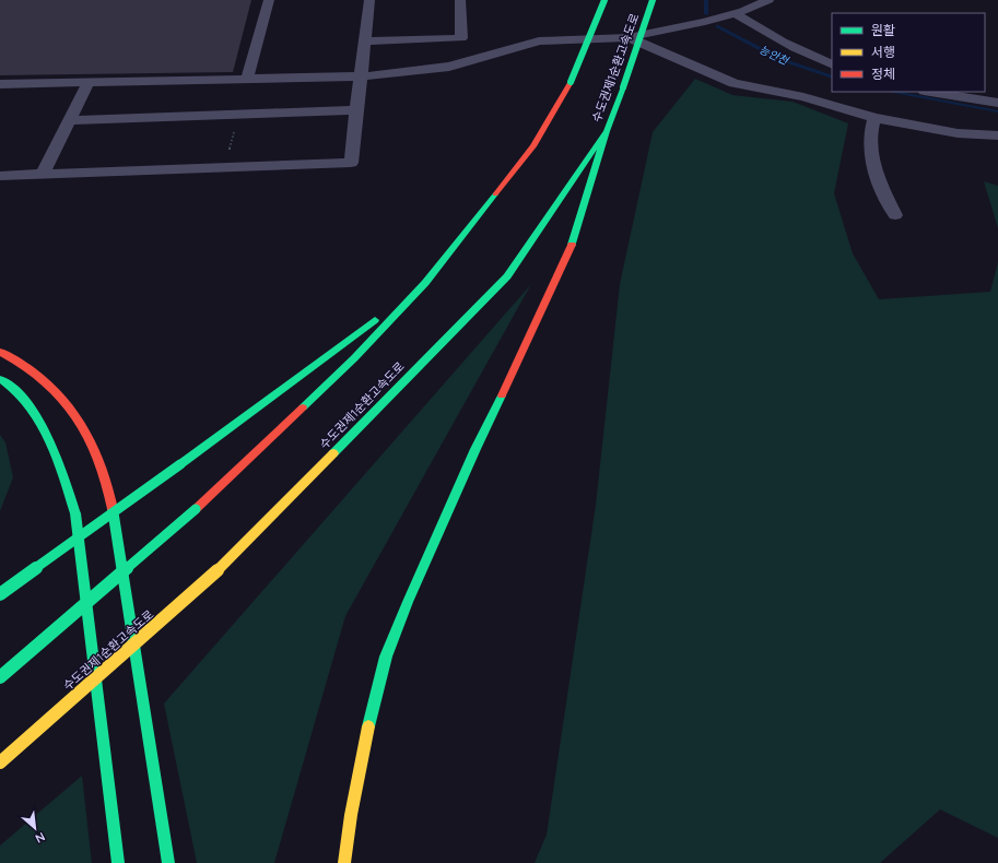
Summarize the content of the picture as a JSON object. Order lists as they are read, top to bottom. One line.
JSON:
{"streets":{"highway":["수도권제1순환고속도로"]},"water":["능안천"],"legend":["원활","서행","정체"],"north":"bottom right"}
